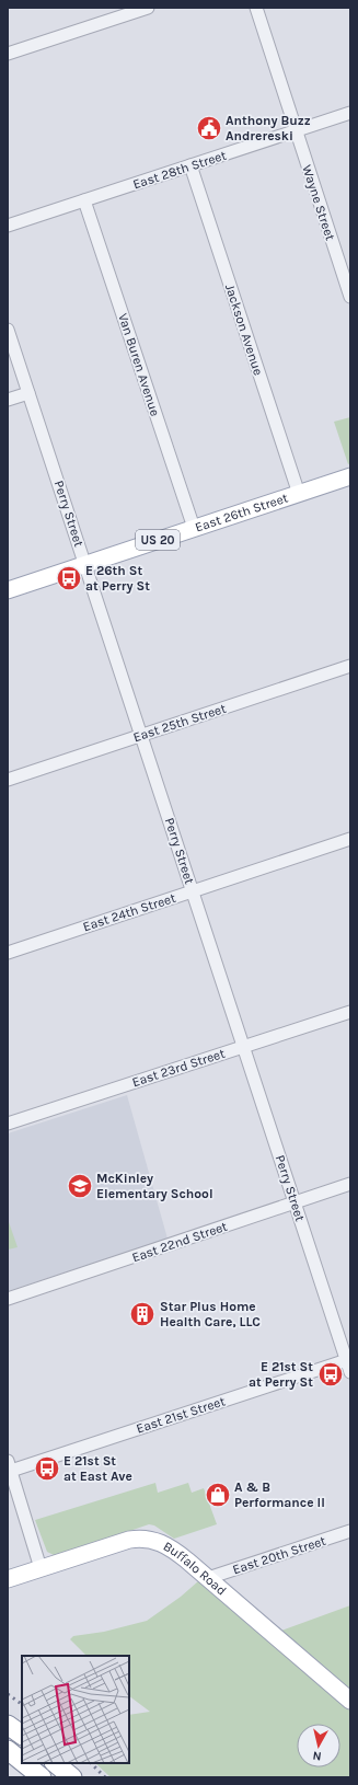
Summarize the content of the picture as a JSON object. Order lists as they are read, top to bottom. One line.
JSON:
{"streets":{"main road":["East 26th Street","US 20","Buffalo Road"],"street":["East 28th Street","Wayne Street","Jackson Avenue","Van Buren Avenue","Perry Street","East 25th Street","East 24th Street","East 23rd Street","East 22nd Street","East 21st Street","East 20th Street"]},"crossings":[["East 28th Street","Wayne Street"],["East 28th Street","Jackson Avenue"],["East 28th Street","Van Buren Avenue"],["Jackson Avenue","East 26th Street"],["Van Buren Avenue","East 26th Street"],["East 26th Street","Perry Street"],["Perry Street","East 25th Street"],["Perry Street","East 24th Street"],["Perry Street","East 23rd Street"],["Perry Street","East 22nd Street"],["Perry Street","East 21st Street"],["East 20th Street","Buffalo Road"]],"places":{"public building":["Anthony Buzz Andrereski"],"bus stop":["E 26th St at Perry St","E 21st St at Perry St","E 21st St at East Ave"],"school or university":["McKinley Elementary School"],"building":["Star Plus Home Health Care, LLC"],"shop":["A & B Performance II"]},"north":"bottom"}
